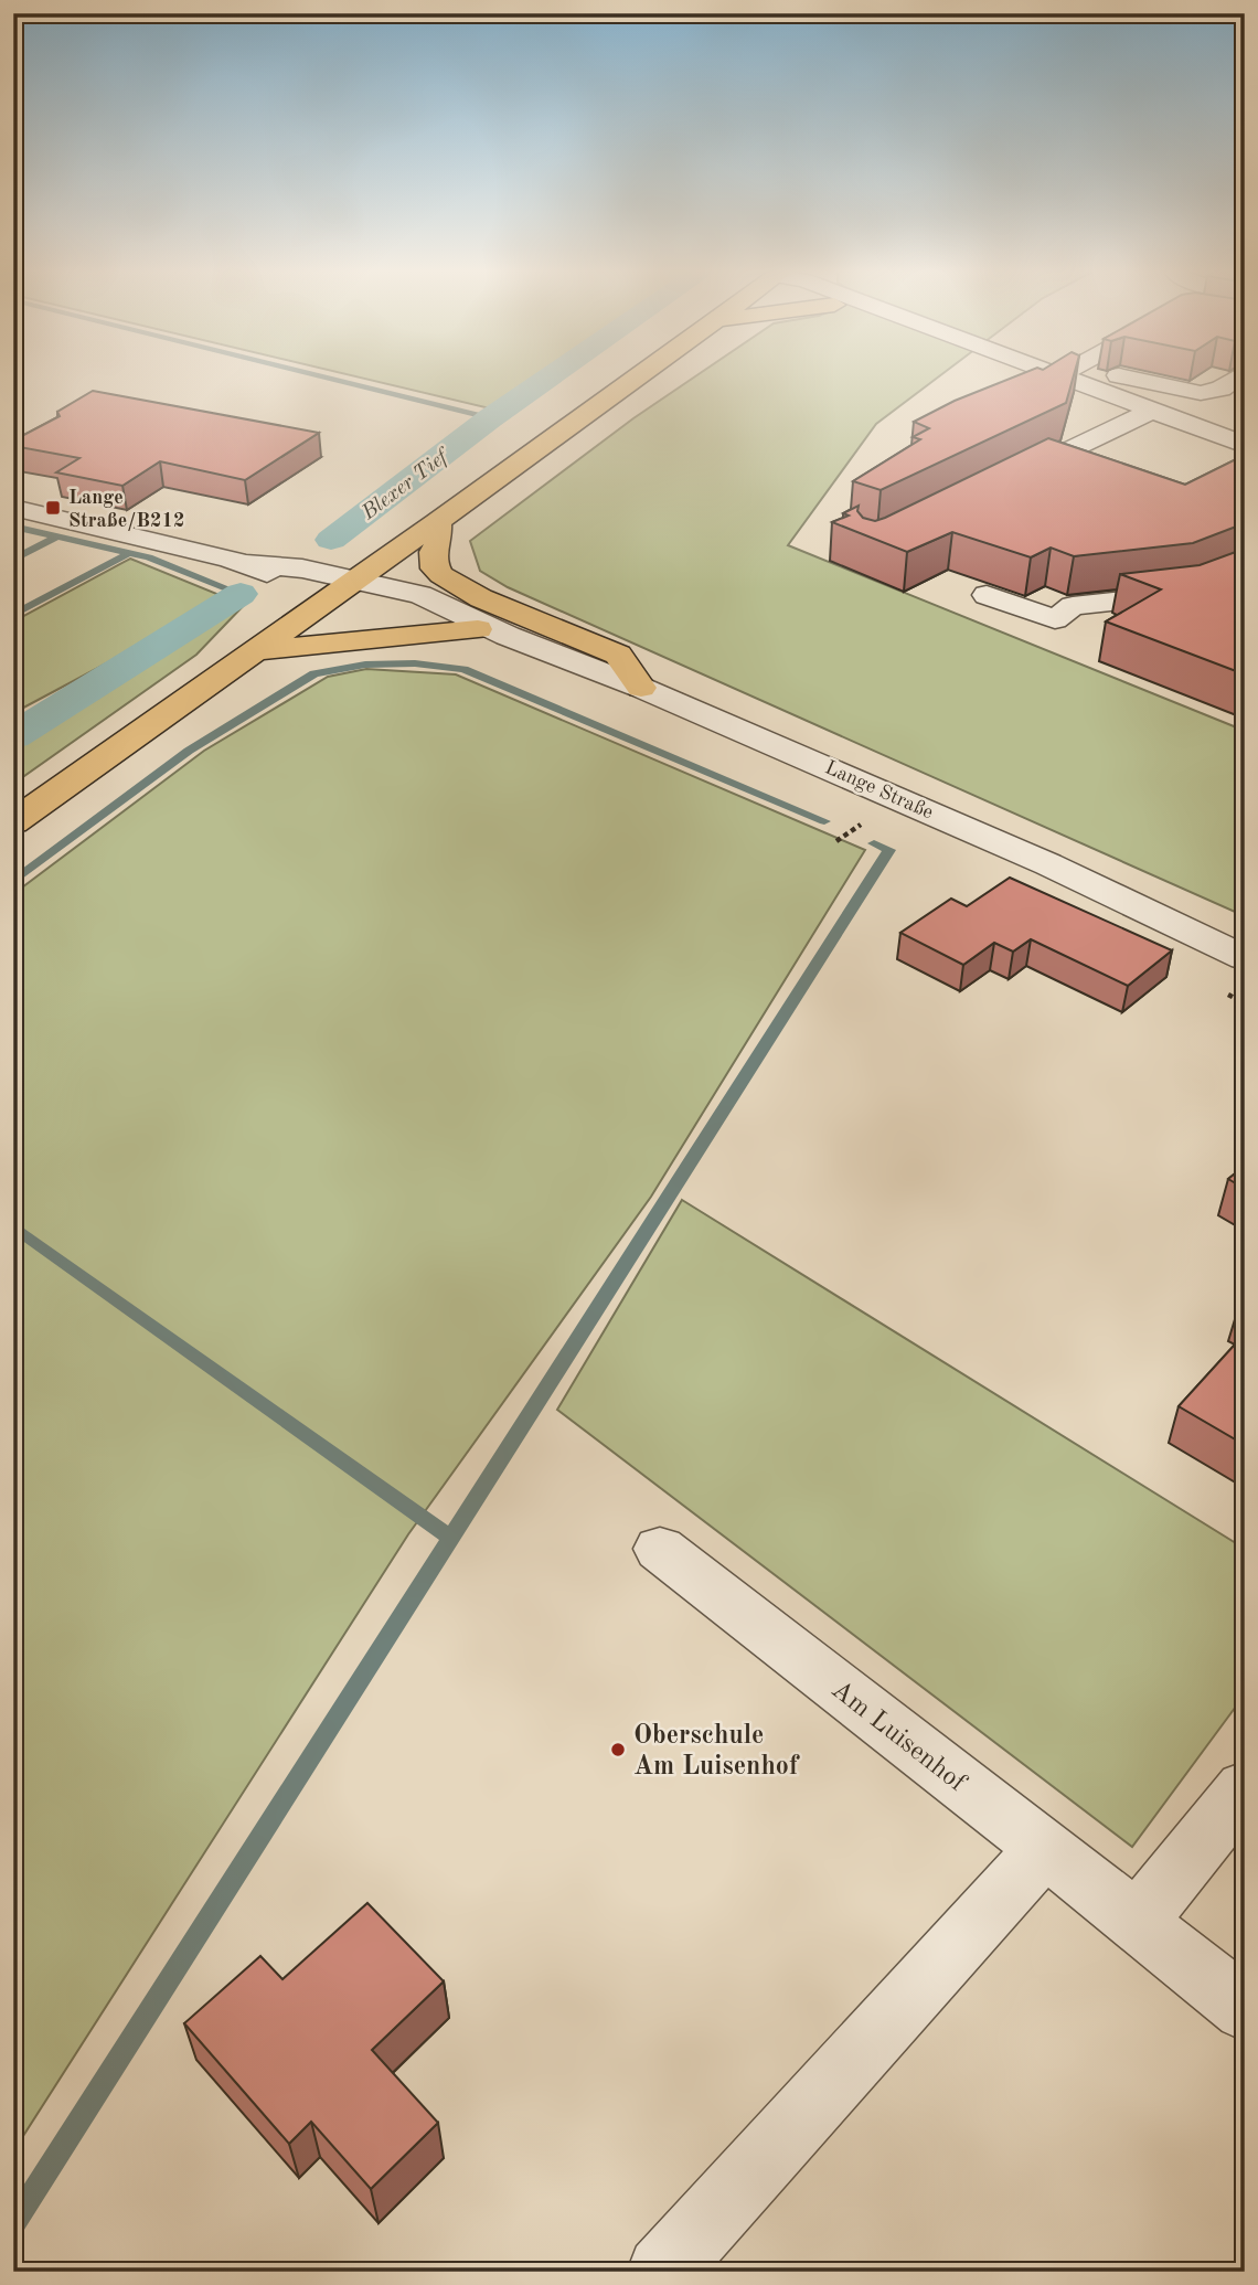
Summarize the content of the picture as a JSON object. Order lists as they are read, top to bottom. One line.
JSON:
{"streets":{"street":["Lange Straße","Am Luisenhof"]},"water":["Blexer Tief"],"places":{"transit":["Lange Straße/B212"],"other":["Oberschule Am Luisenhof"]}}
